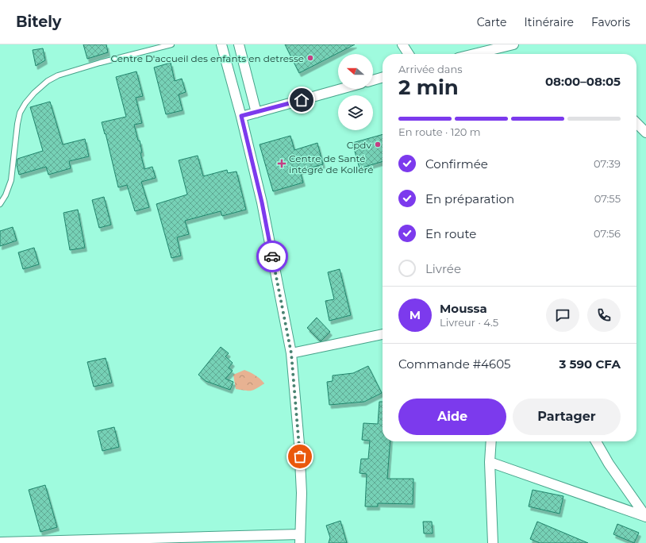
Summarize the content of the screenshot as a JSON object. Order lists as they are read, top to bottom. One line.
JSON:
{"places":{"other":["Centre D'accueil des enfants en detresse","Cpdv"],"health":["Centre de Santé intégré de Kolléré"]},"north":"left","page":{"header":"Bitely","nav":["Carte","Itinéraire","Favoris"],"heading":["2 min","Arrivée dans","08:00–08:05"],"panel":["Moussa","Livreur · 4.5","Commande #4605","3 590 CFA"],"bar":"En route · 120 m","list":[["Confirmée","07:39"],["En préparation","07:55"],["En route","07:56"],"Livrée"],"round":"M","buttons":["Aide","Partager"]}}
